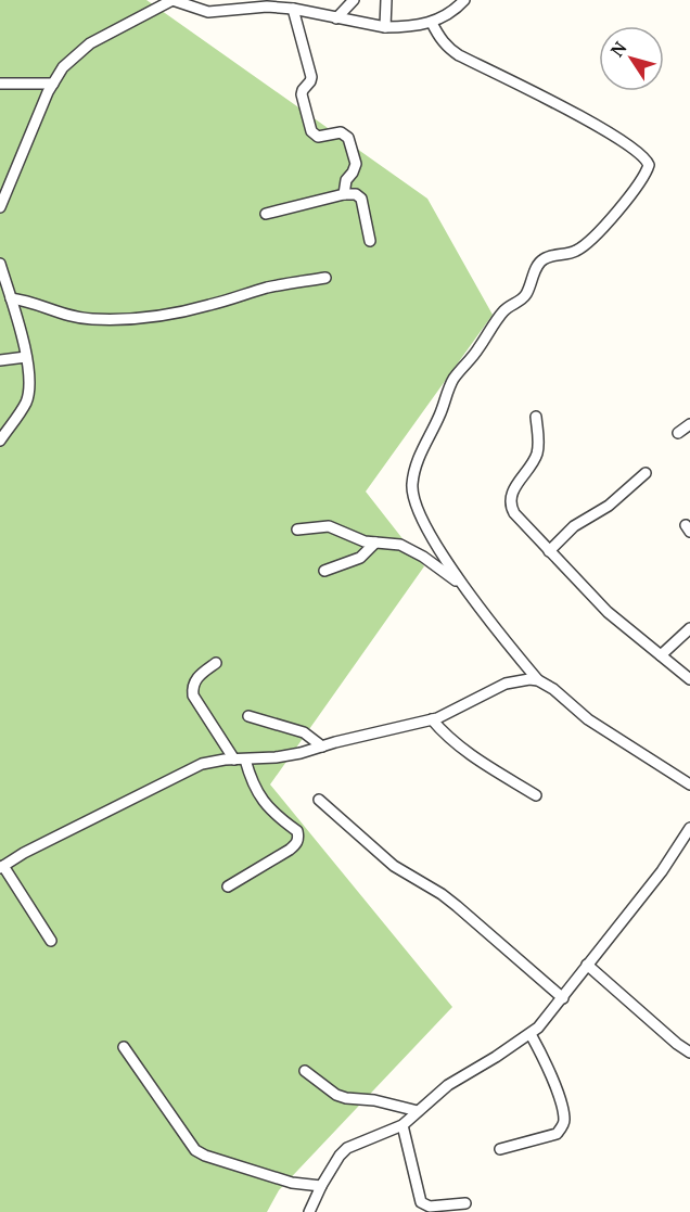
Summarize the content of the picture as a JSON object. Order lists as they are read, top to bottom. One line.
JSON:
{"north":"top left"}
